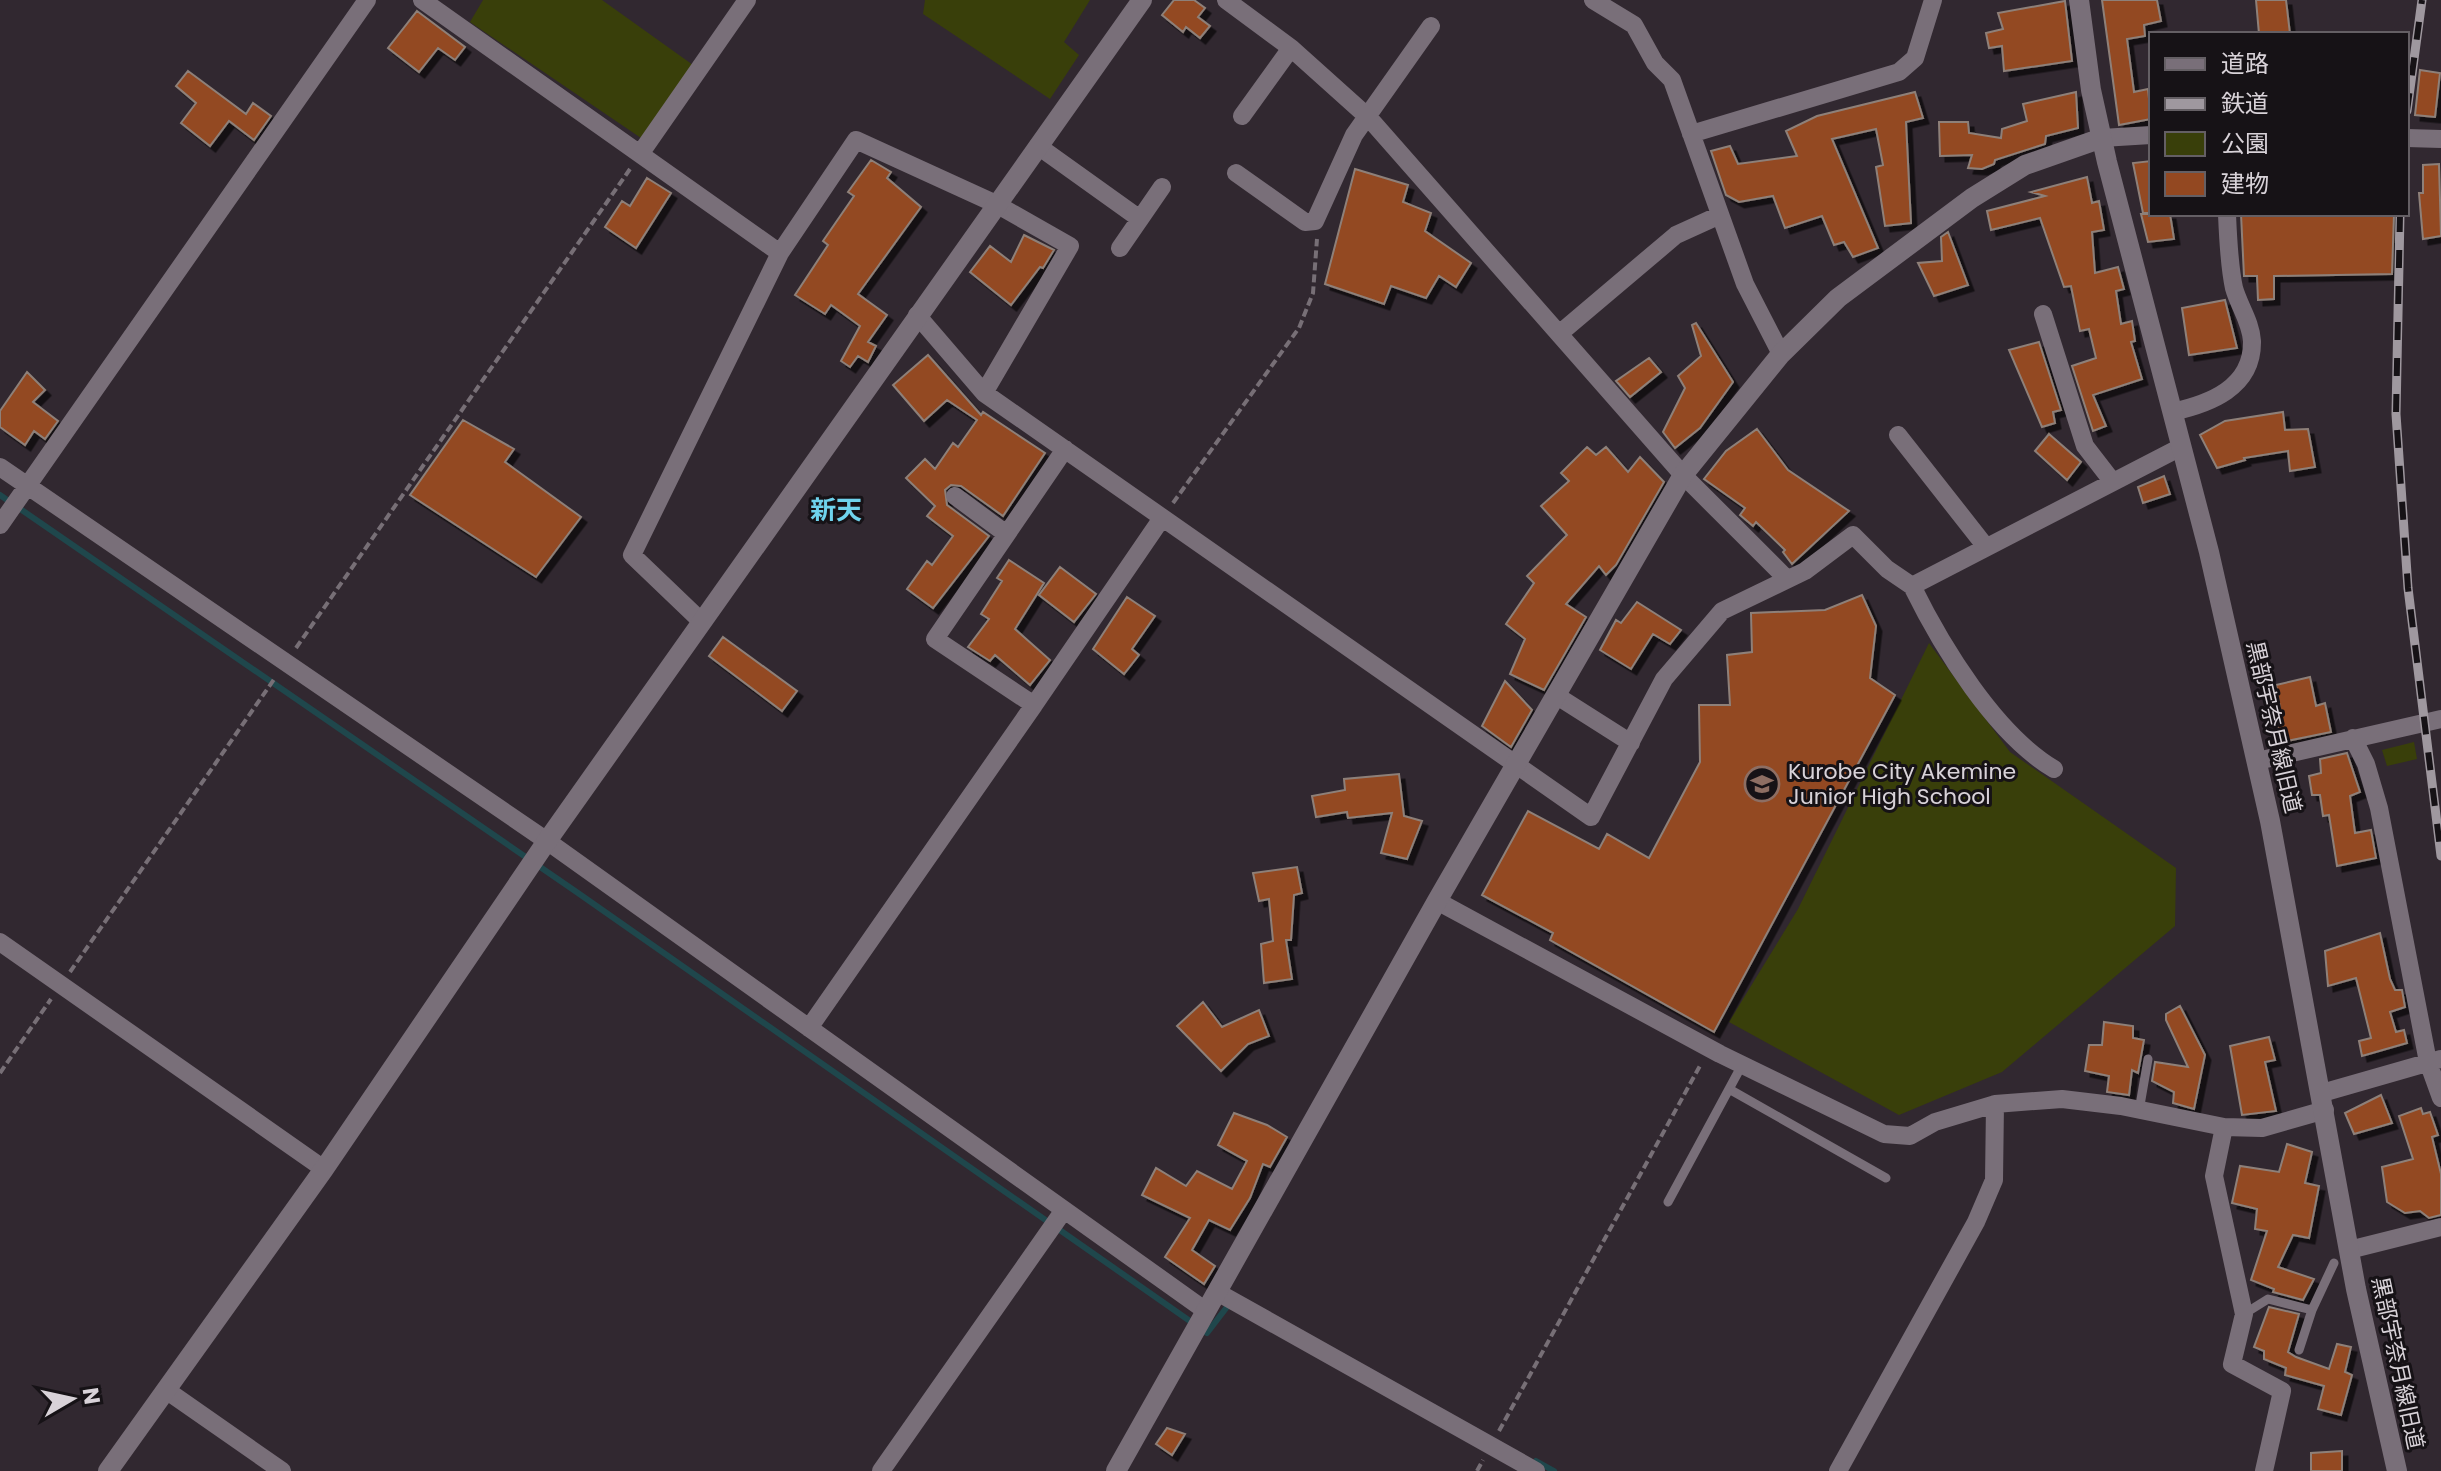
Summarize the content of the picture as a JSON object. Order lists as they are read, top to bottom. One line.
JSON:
{"streets":{"street":["黒部宇奈月線旧道"]},"districts":["新天"],"places":{"school or university":["Kurobe City Akemine Junior High School"]},"legend":["道路","鉄道","公園","建物"],"north":"right"}
